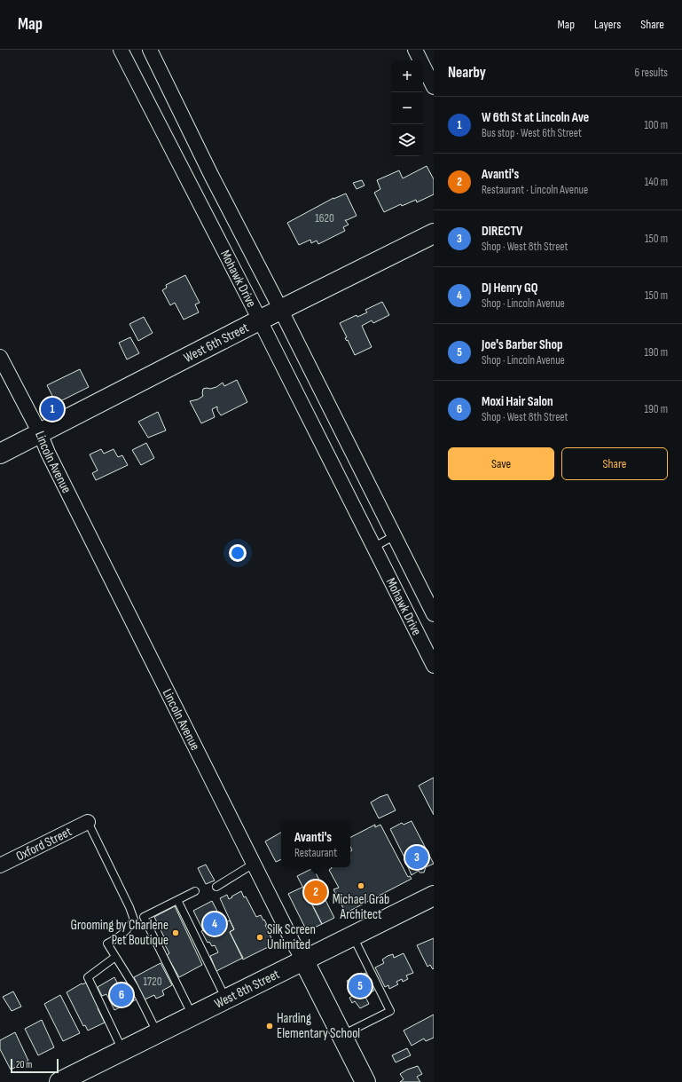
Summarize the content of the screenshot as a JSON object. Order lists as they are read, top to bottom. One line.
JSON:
{"streets":{"street":["Mohawk Drive","West 6th Street","Lincoln Avenue","Oxford Street","West 8th Street"]},"crossings":[["Mohawk Drive","West 6th Street"],["West 6th Street","Lincoln Avenue"],["Lincoln Avenue","West 8th Street"]],"places":["Michael Grab Architect","Grooming by Charlene Pet Boutique","Silk Screen Unlimited","Harding Elementary School"],"house_numbers":["1620","1720"],"scale_bar":"20 m","page":{"header":"Map","nav":["Map","Layers","Share"],"heading":["Nearby","6 results"],"map_buttons":["+","−"],"list":[{"mark":"1","name":"W 6th St at Lincoln Ave","note":"Bus stop · West 6th Street","value":"100 m"},{"mark":"2","name":"Avanti's","note":"Restaurant · Lincoln Avenue","value":"140 m"},{"mark":"3","name":"DIRECTV","note":"Shop · West 8th Street","value":"150 m"},{"mark":"4","name":"DJ Henry GQ","note":"Shop · Lincoln Avenue","value":"150 m"},{"mark":"5","name":"Joe's Barber Shop","note":"Shop · Lincoln Avenue","value":"190 m"},{"mark":"6","name":"Moxi Hair Salon","note":"Shop · West 8th Street","value":"190 m"}],"pins":["1","3","2","4","5","6"],"buttons":["Save","Share"],"popup":["Avanti's","Restaurant"],"scale":"20 m"}}
